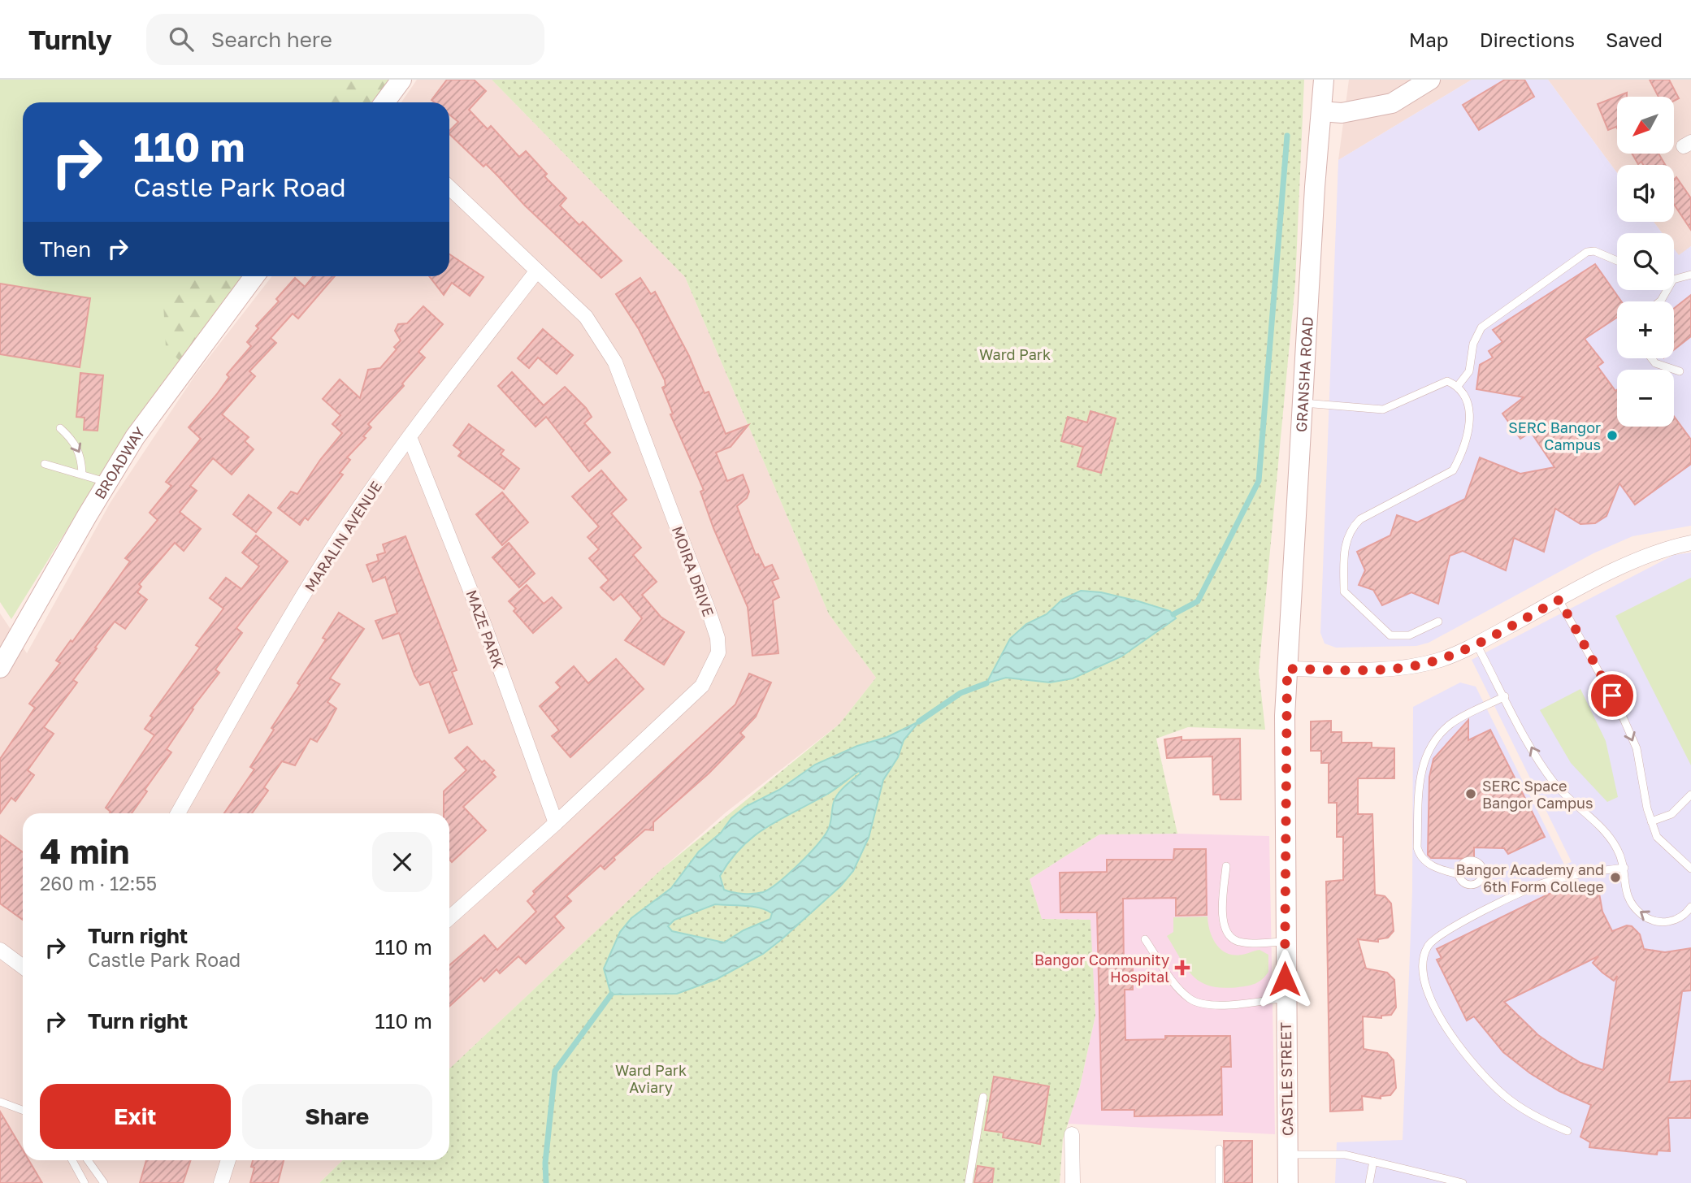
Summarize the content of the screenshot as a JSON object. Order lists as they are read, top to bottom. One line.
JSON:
{"streets":{"street":["GRANSHA ROAD","BROADWAY","MARALIN AVENUE","MOIRA DRIVE","MAZE PARK","CASTLE STREET"]},"crossings":[["GRANSHA ROAD","CASTLE STREET"],["MARALIN AVENUE","MOIRA DRIVE"],["MARALIN AVENUE","MAZE PARK"],["MOIRA DRIVE","MAZE PARK"]],"parks":["Ward Park","Ward Park Aviary"],"places":{"other":["SERC Bangor Campus","SERC Space Bangor Campus","Bangor Academy and 6th Form College"],"health":["Bangor Community Hospital"]},"north":"bottom left","page":{"header":"Turnly","search":"Search here","nav":["Map","Directions","Saved"],"map_buttons":["+","−"],"turn":["110 m","Castle Park Road"],"then":"Then","heading":["4 min","260 m · 12:55"],"list":[{"name":"Turn right","note":"Castle Park Road","value":"110 m"},{"name":"Turn right","value":"110 m"}],"buttons":["Exit","Share"]}}
